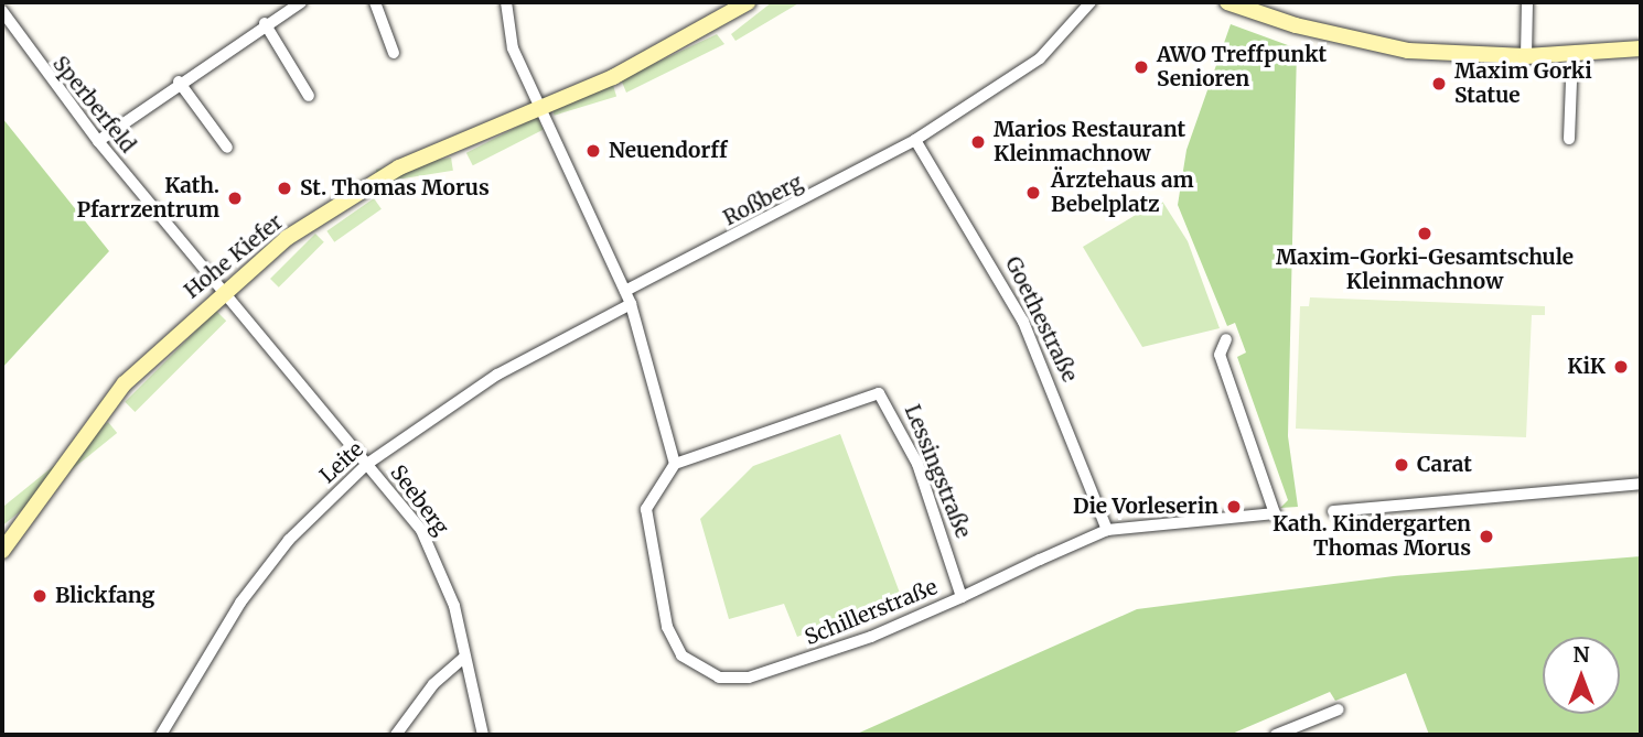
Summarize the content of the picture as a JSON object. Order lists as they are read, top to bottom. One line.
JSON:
{"streets":{"street":["Sperberfeld","Roßberg","Hohe Kiefer","Goethestraße","Leite","Lessingstraße","Seeberg","Schillerstraße"]},"crossings":[["Sperberfeld","Hohe Kiefer"],["Sperberfeld","Seeberg"],["Roßberg","Goethestraße"],["Hohe Kiefer","Seeberg"],["Goethestraße","Schillerstraße"],["Leite","Seeberg"],["Lessingstraße","Schillerstraße"]],"places":["AWO Treffpunkt Senioren","Maxim Gorki Statue","Marios Restaurant Kleinmachnow","Neuendorff","St. Thomas Morus","Ärztehaus am Bebelplatz","Kath. Pfarrzentrum","Maxim-Gorki-Gesamtschule Kleinmachnow","KiK","Carat","Die Vorleserin","Kath. Kindergarten Thomas Morus","Blickfang"],"north":"top"}
